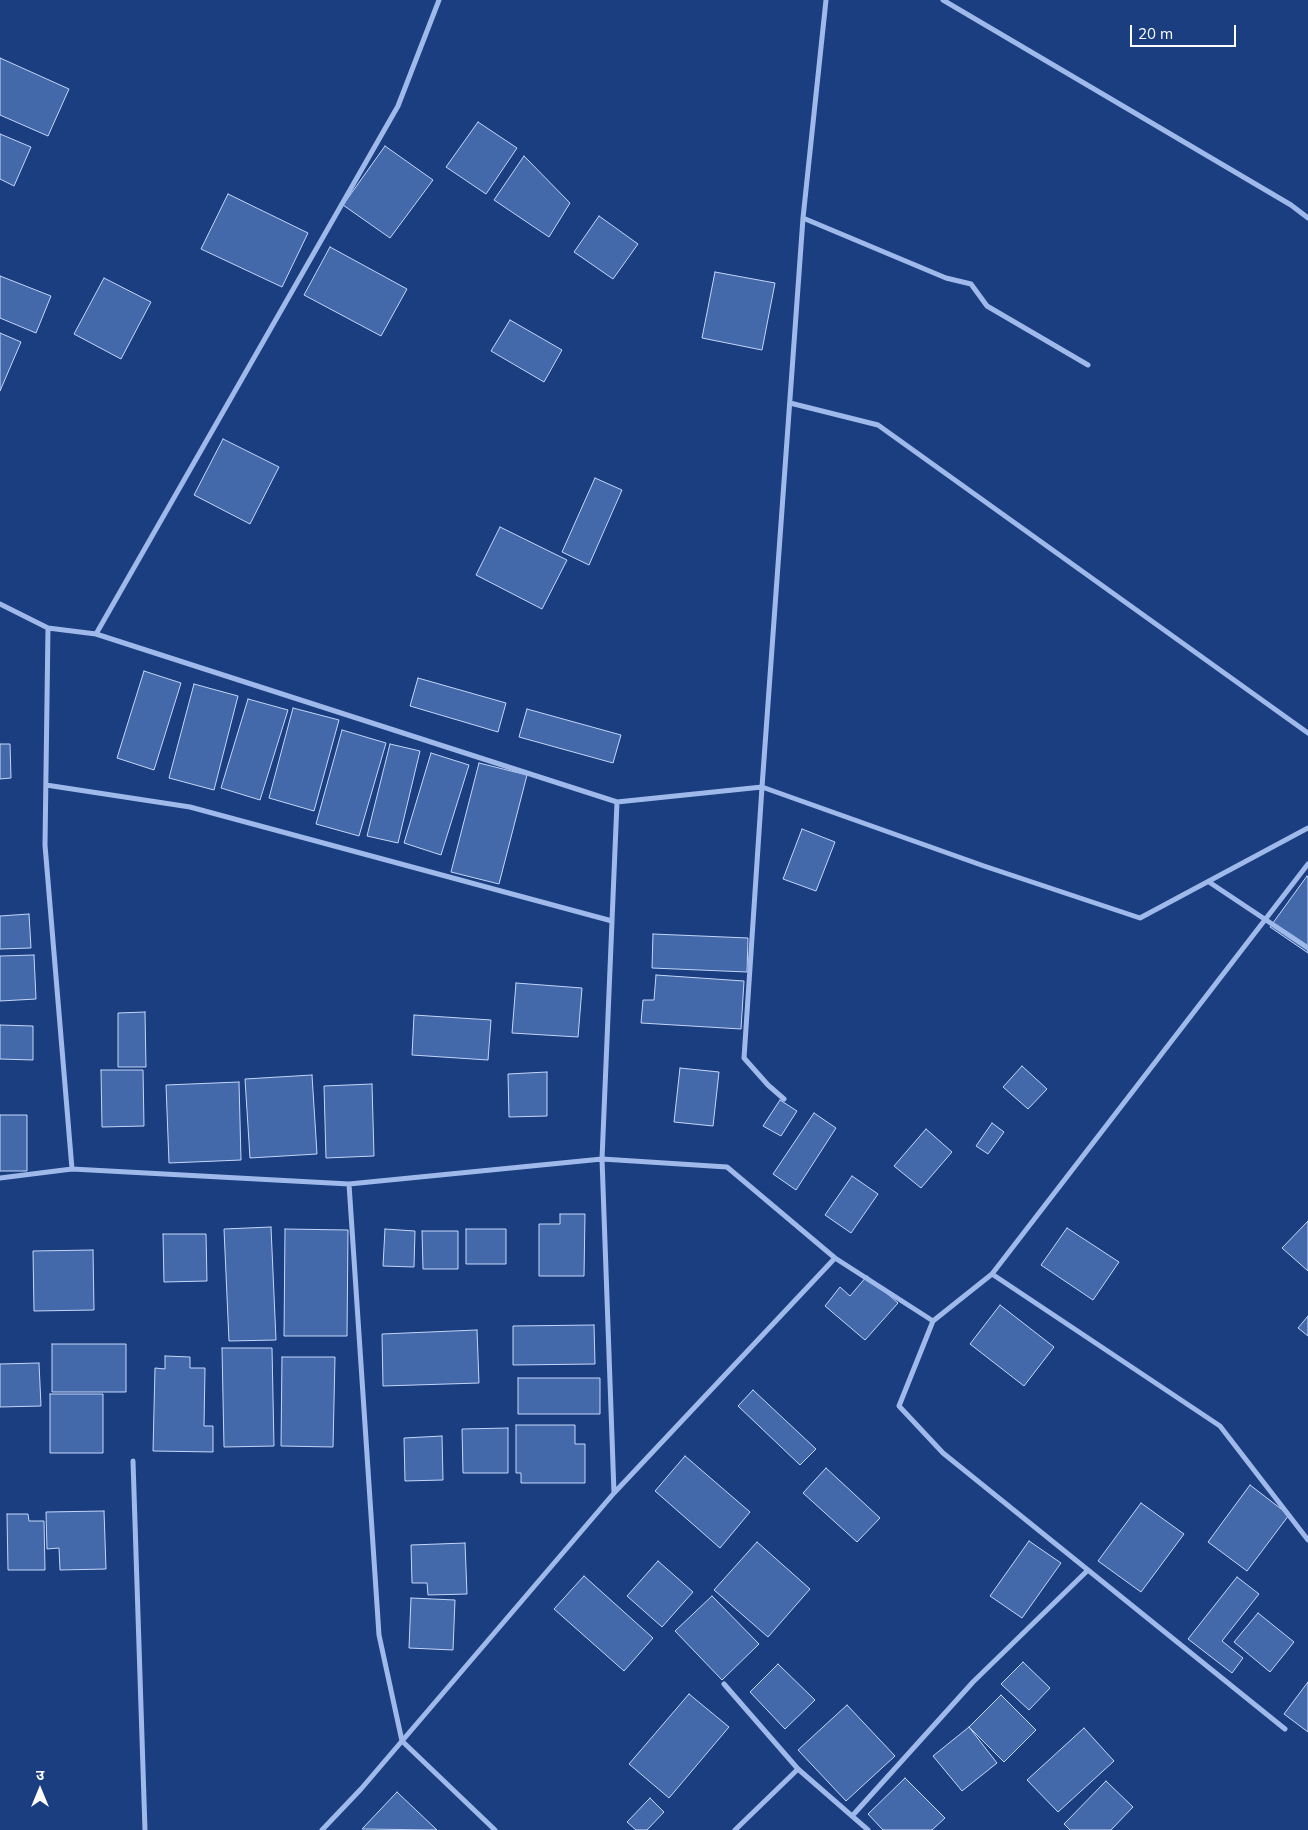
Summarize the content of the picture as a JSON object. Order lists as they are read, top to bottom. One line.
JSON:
{"scale_bar":"20 m","north":"top"}
